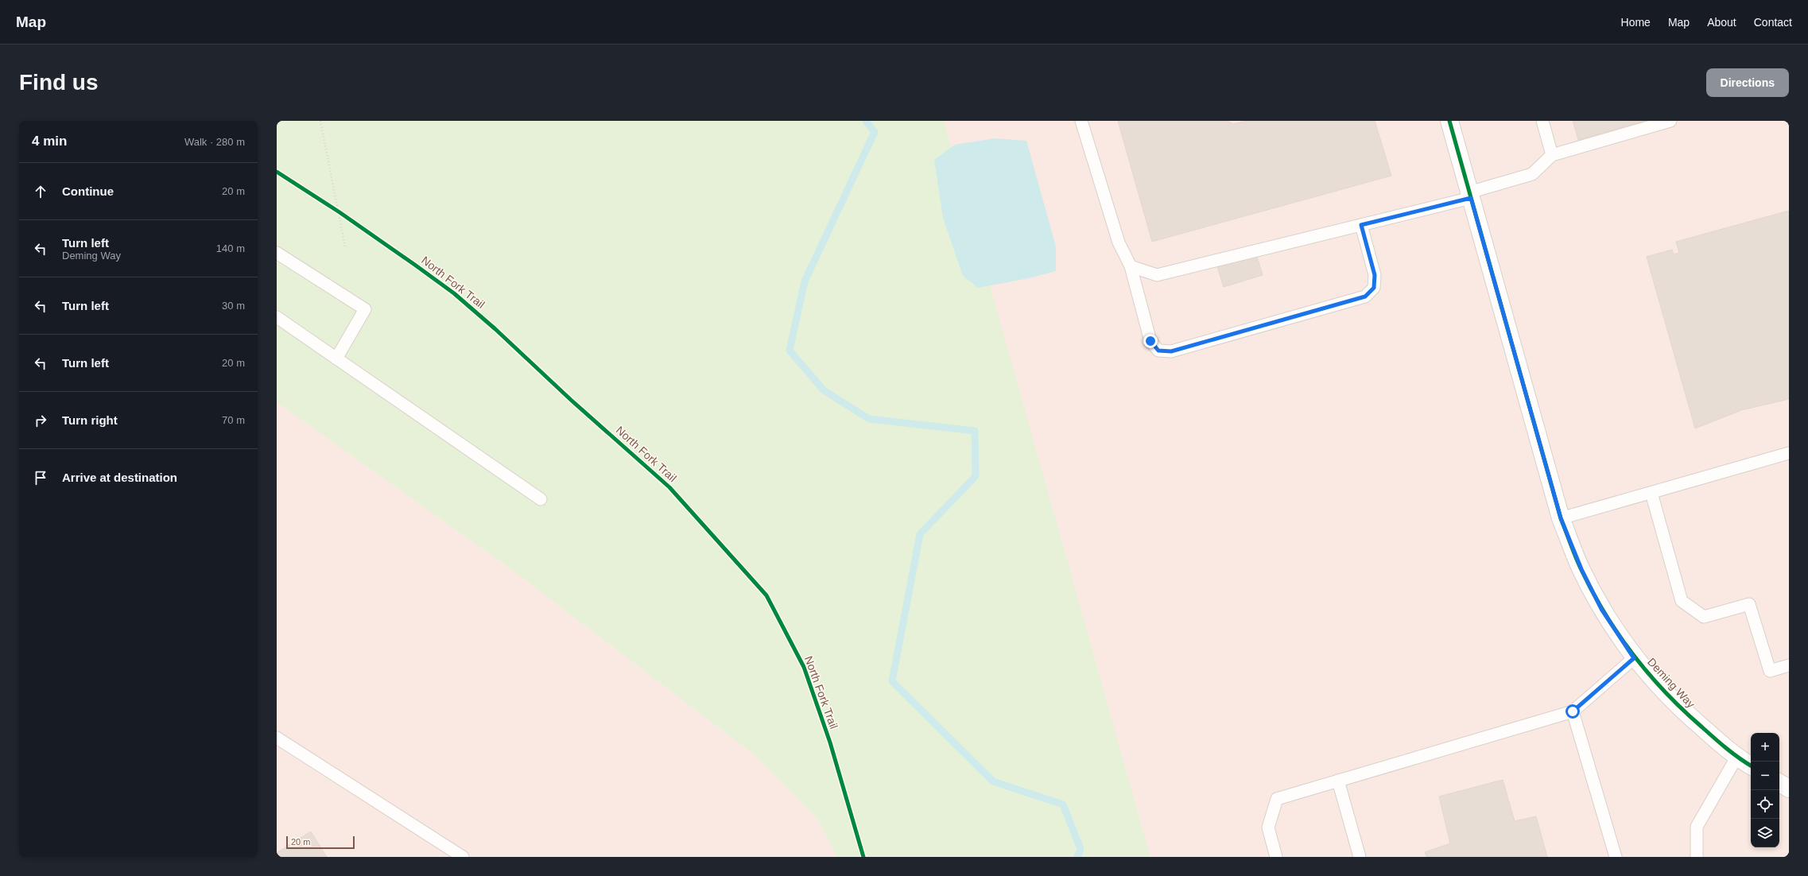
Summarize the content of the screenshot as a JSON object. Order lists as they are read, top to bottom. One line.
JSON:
{"streets":{"street":["Deming Way"],"cycle path":["North Fork Trail"]},"scale_bar":"20 m","page":{"header":"Map","nav":["Home","Map","About","Contact"],"buttons":"Directions","title":"Find us","heading":["4 min","Walk · 280 m"],"list":[["Continue","20 m"],["Turn left","Deming Way","140 m"],["Turn left","30 m"],["Turn left","20 m"],["Turn right","70 m"],"Arrive at destination"],"map_buttons":["+","−"],"scale":"20 m"}}
